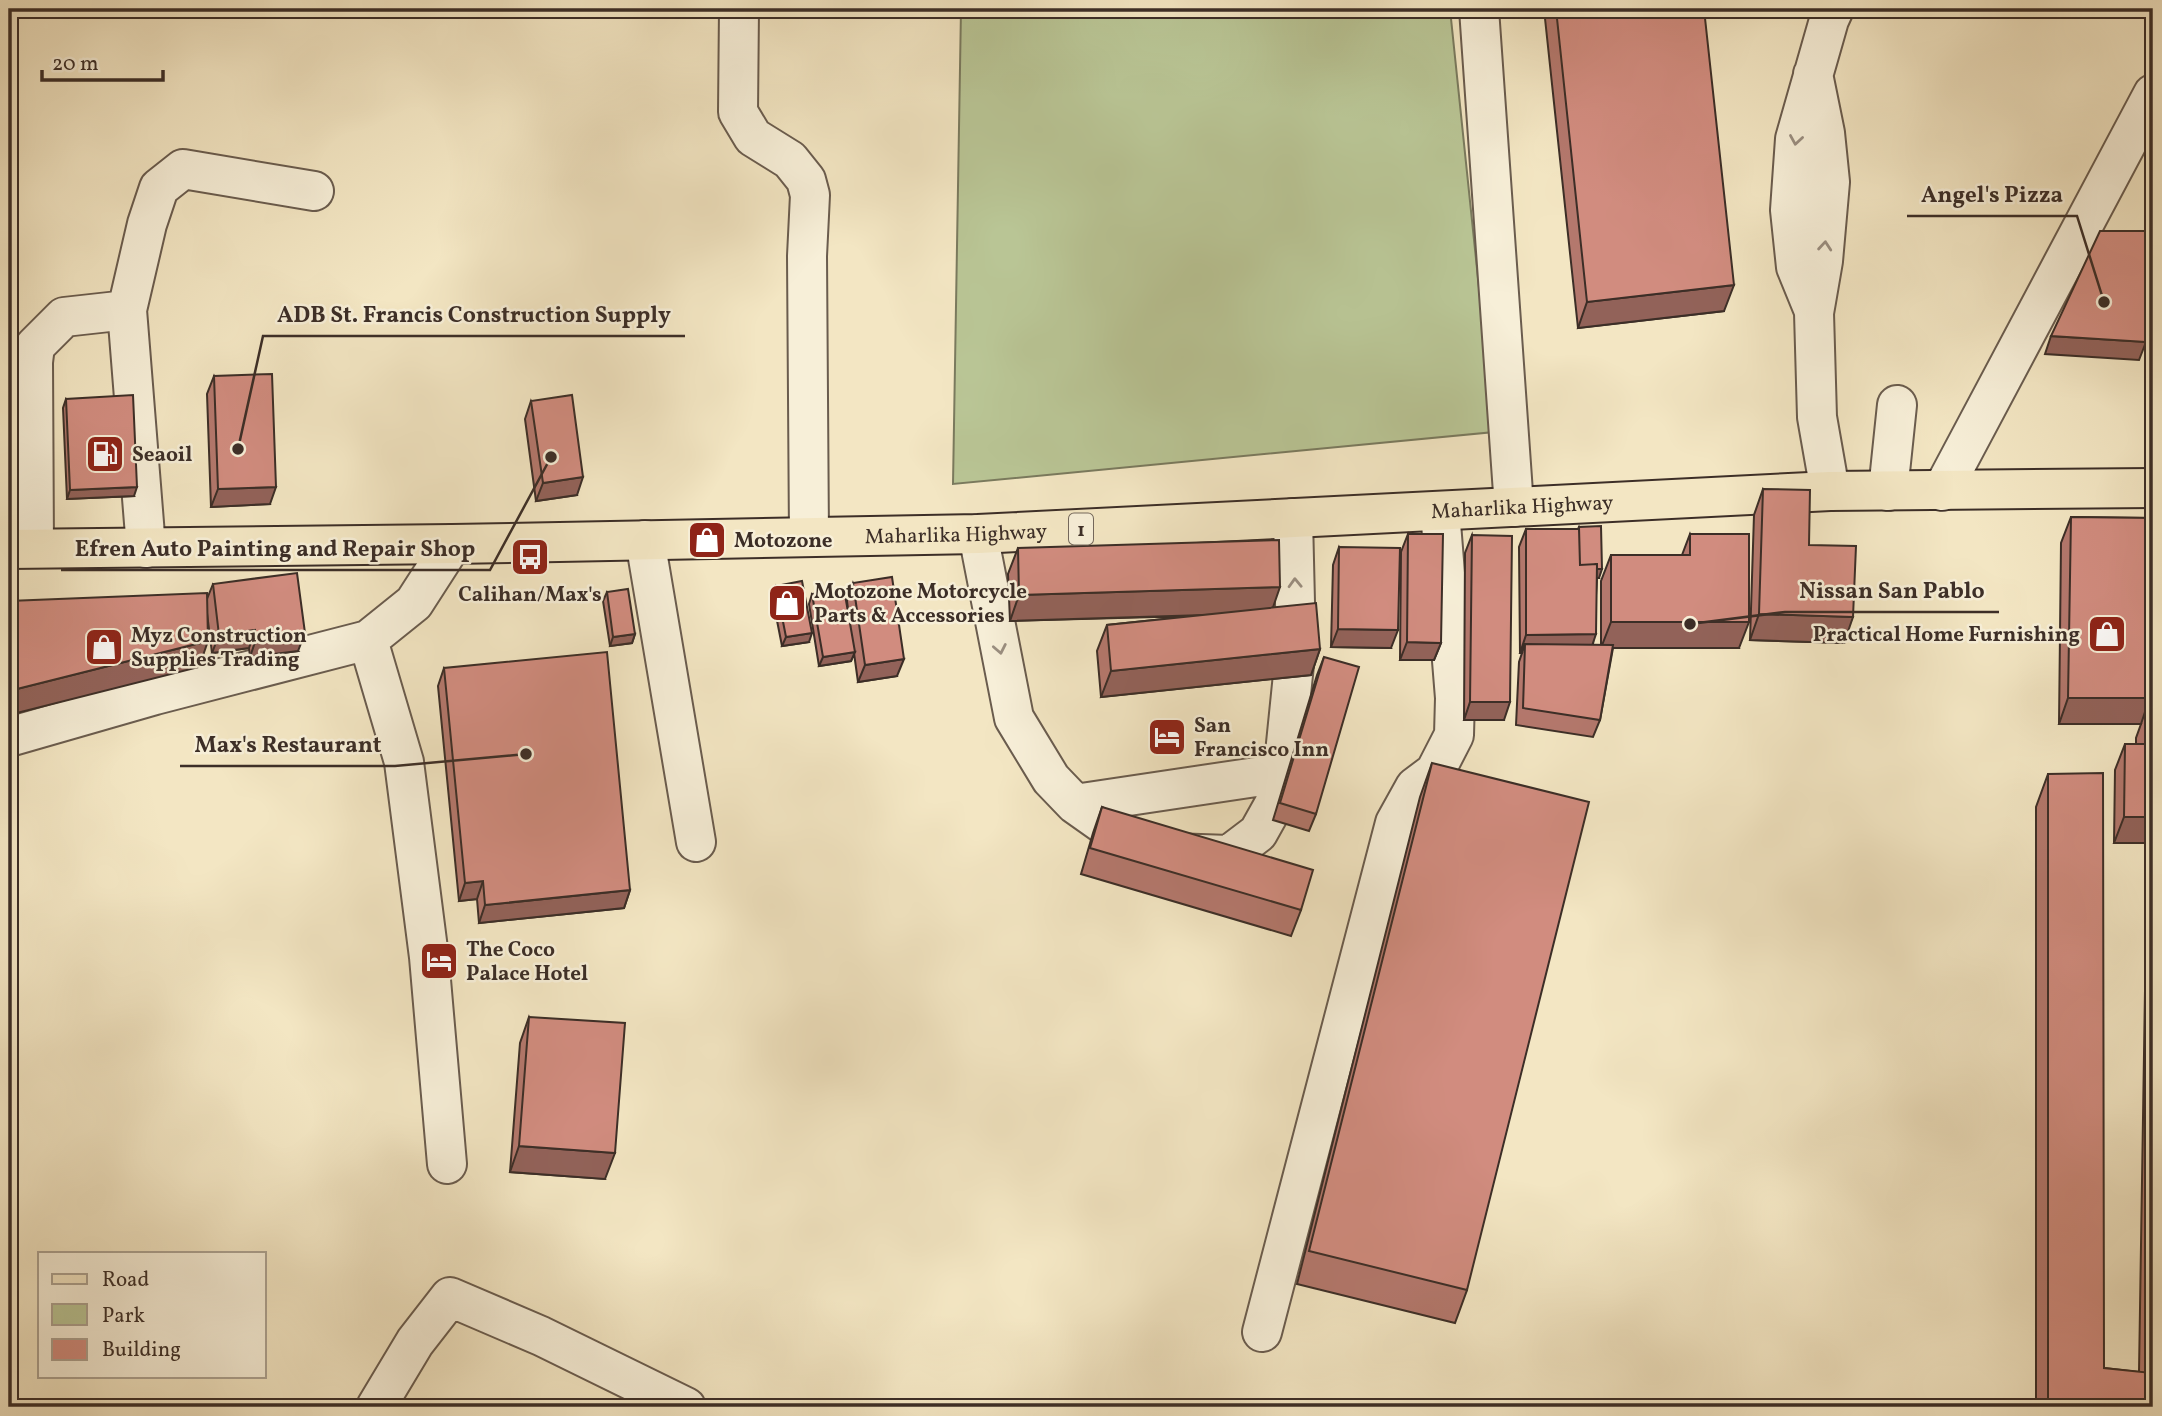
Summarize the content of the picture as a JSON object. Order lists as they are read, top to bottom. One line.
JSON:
{"streets":{"main road":["Maharlika Highway","1"]},"places":{"other":["Angel's Pizza","ADB St. Francis Construction Supply","Efren Auto Painting and Repair Shop","Nissan San Pablo","Max's Restaurant"],"fuel station":["Seaoil"],"shop":["Motozone","Motozone Motorcycle Parts & Accessories","Practical Home Furnishing","Myz Construction Supplies Trading"],"bus stop":["Calihan/Max's"],"hotel":["San Francisco Inn","The Coco Palace Hotel"]},"legend":["Road","Park","Building"],"scale_bar":"20 m"}
